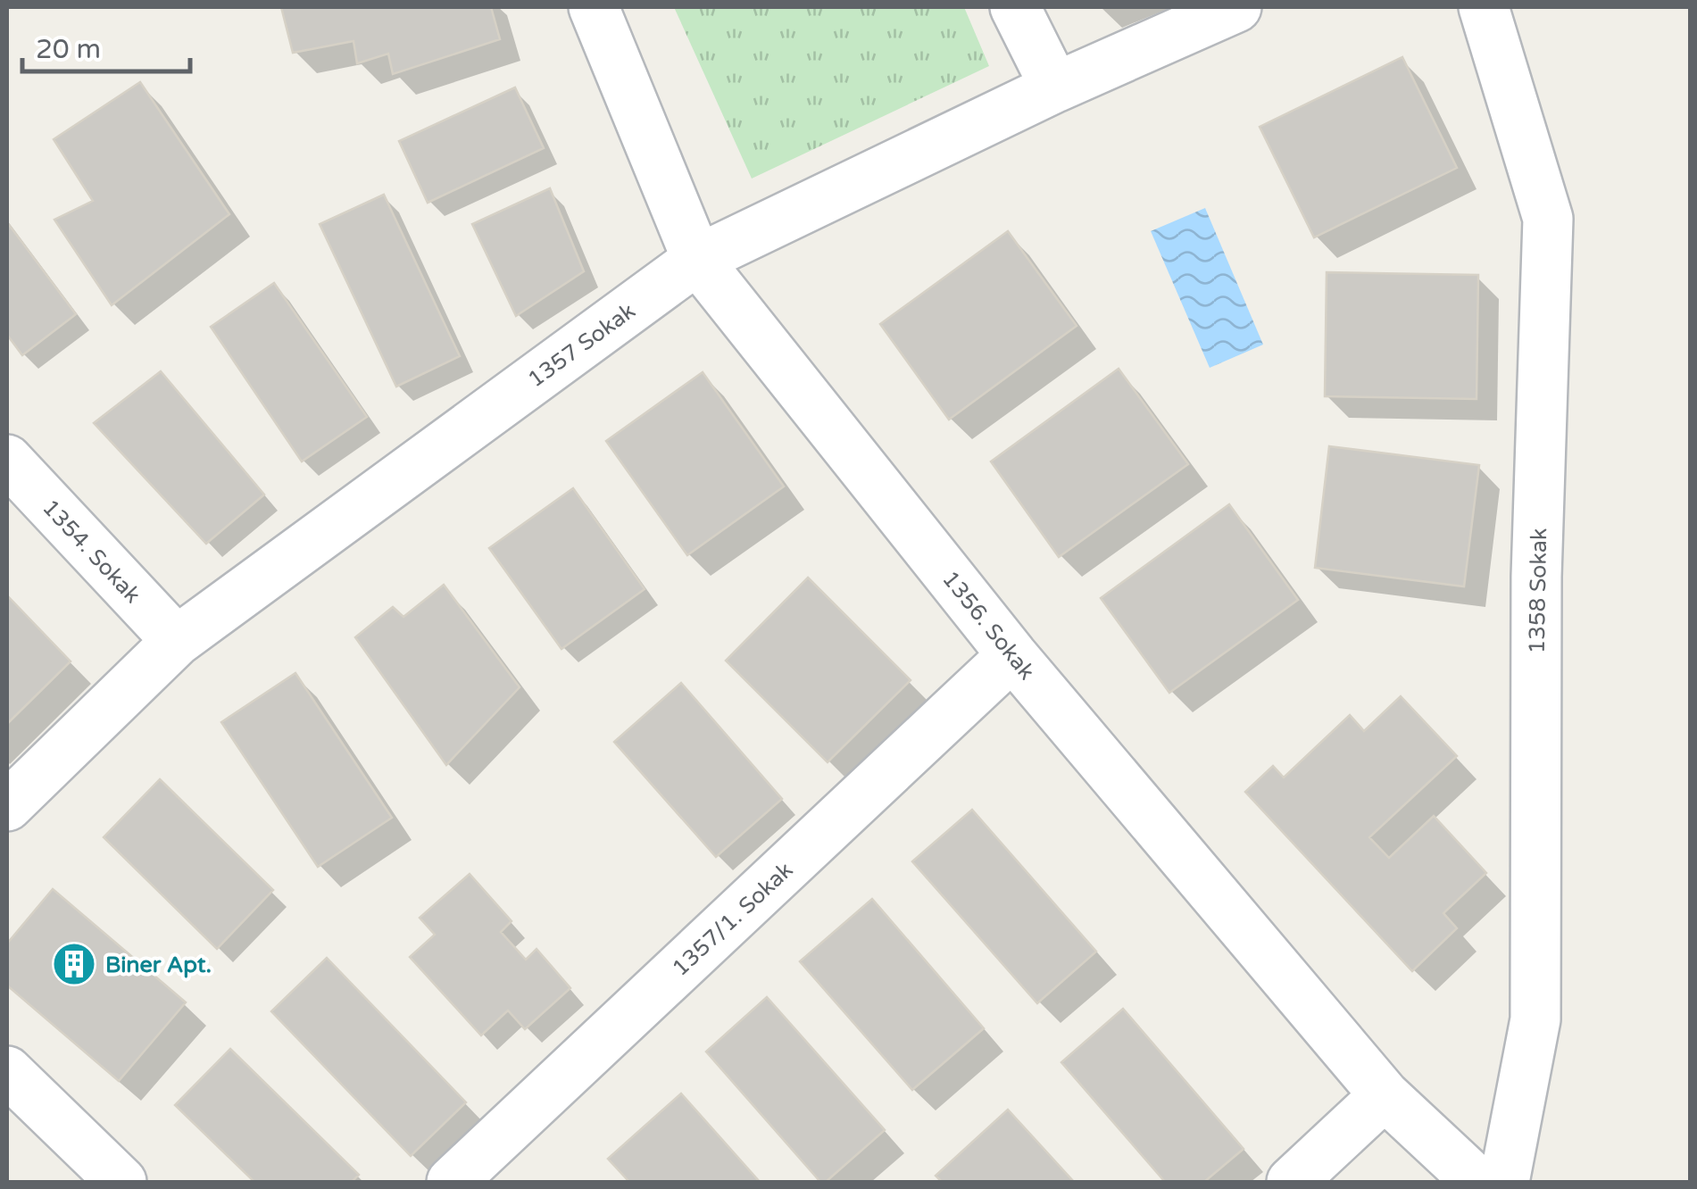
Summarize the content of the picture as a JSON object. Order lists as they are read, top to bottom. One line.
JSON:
{"streets":{"street":["1357 Sokak","1354. Sokak","1358 Sokak","1356. Sokak","1357/1. Sokak"]},"crossings":[["1357 Sokak","1354. Sokak"],["1357 Sokak","1356. Sokak"],["1356. Sokak","1357/1. Sokak"]],"places":{"building":["Biner Apt."]},"scale_bar":"20 m"}
